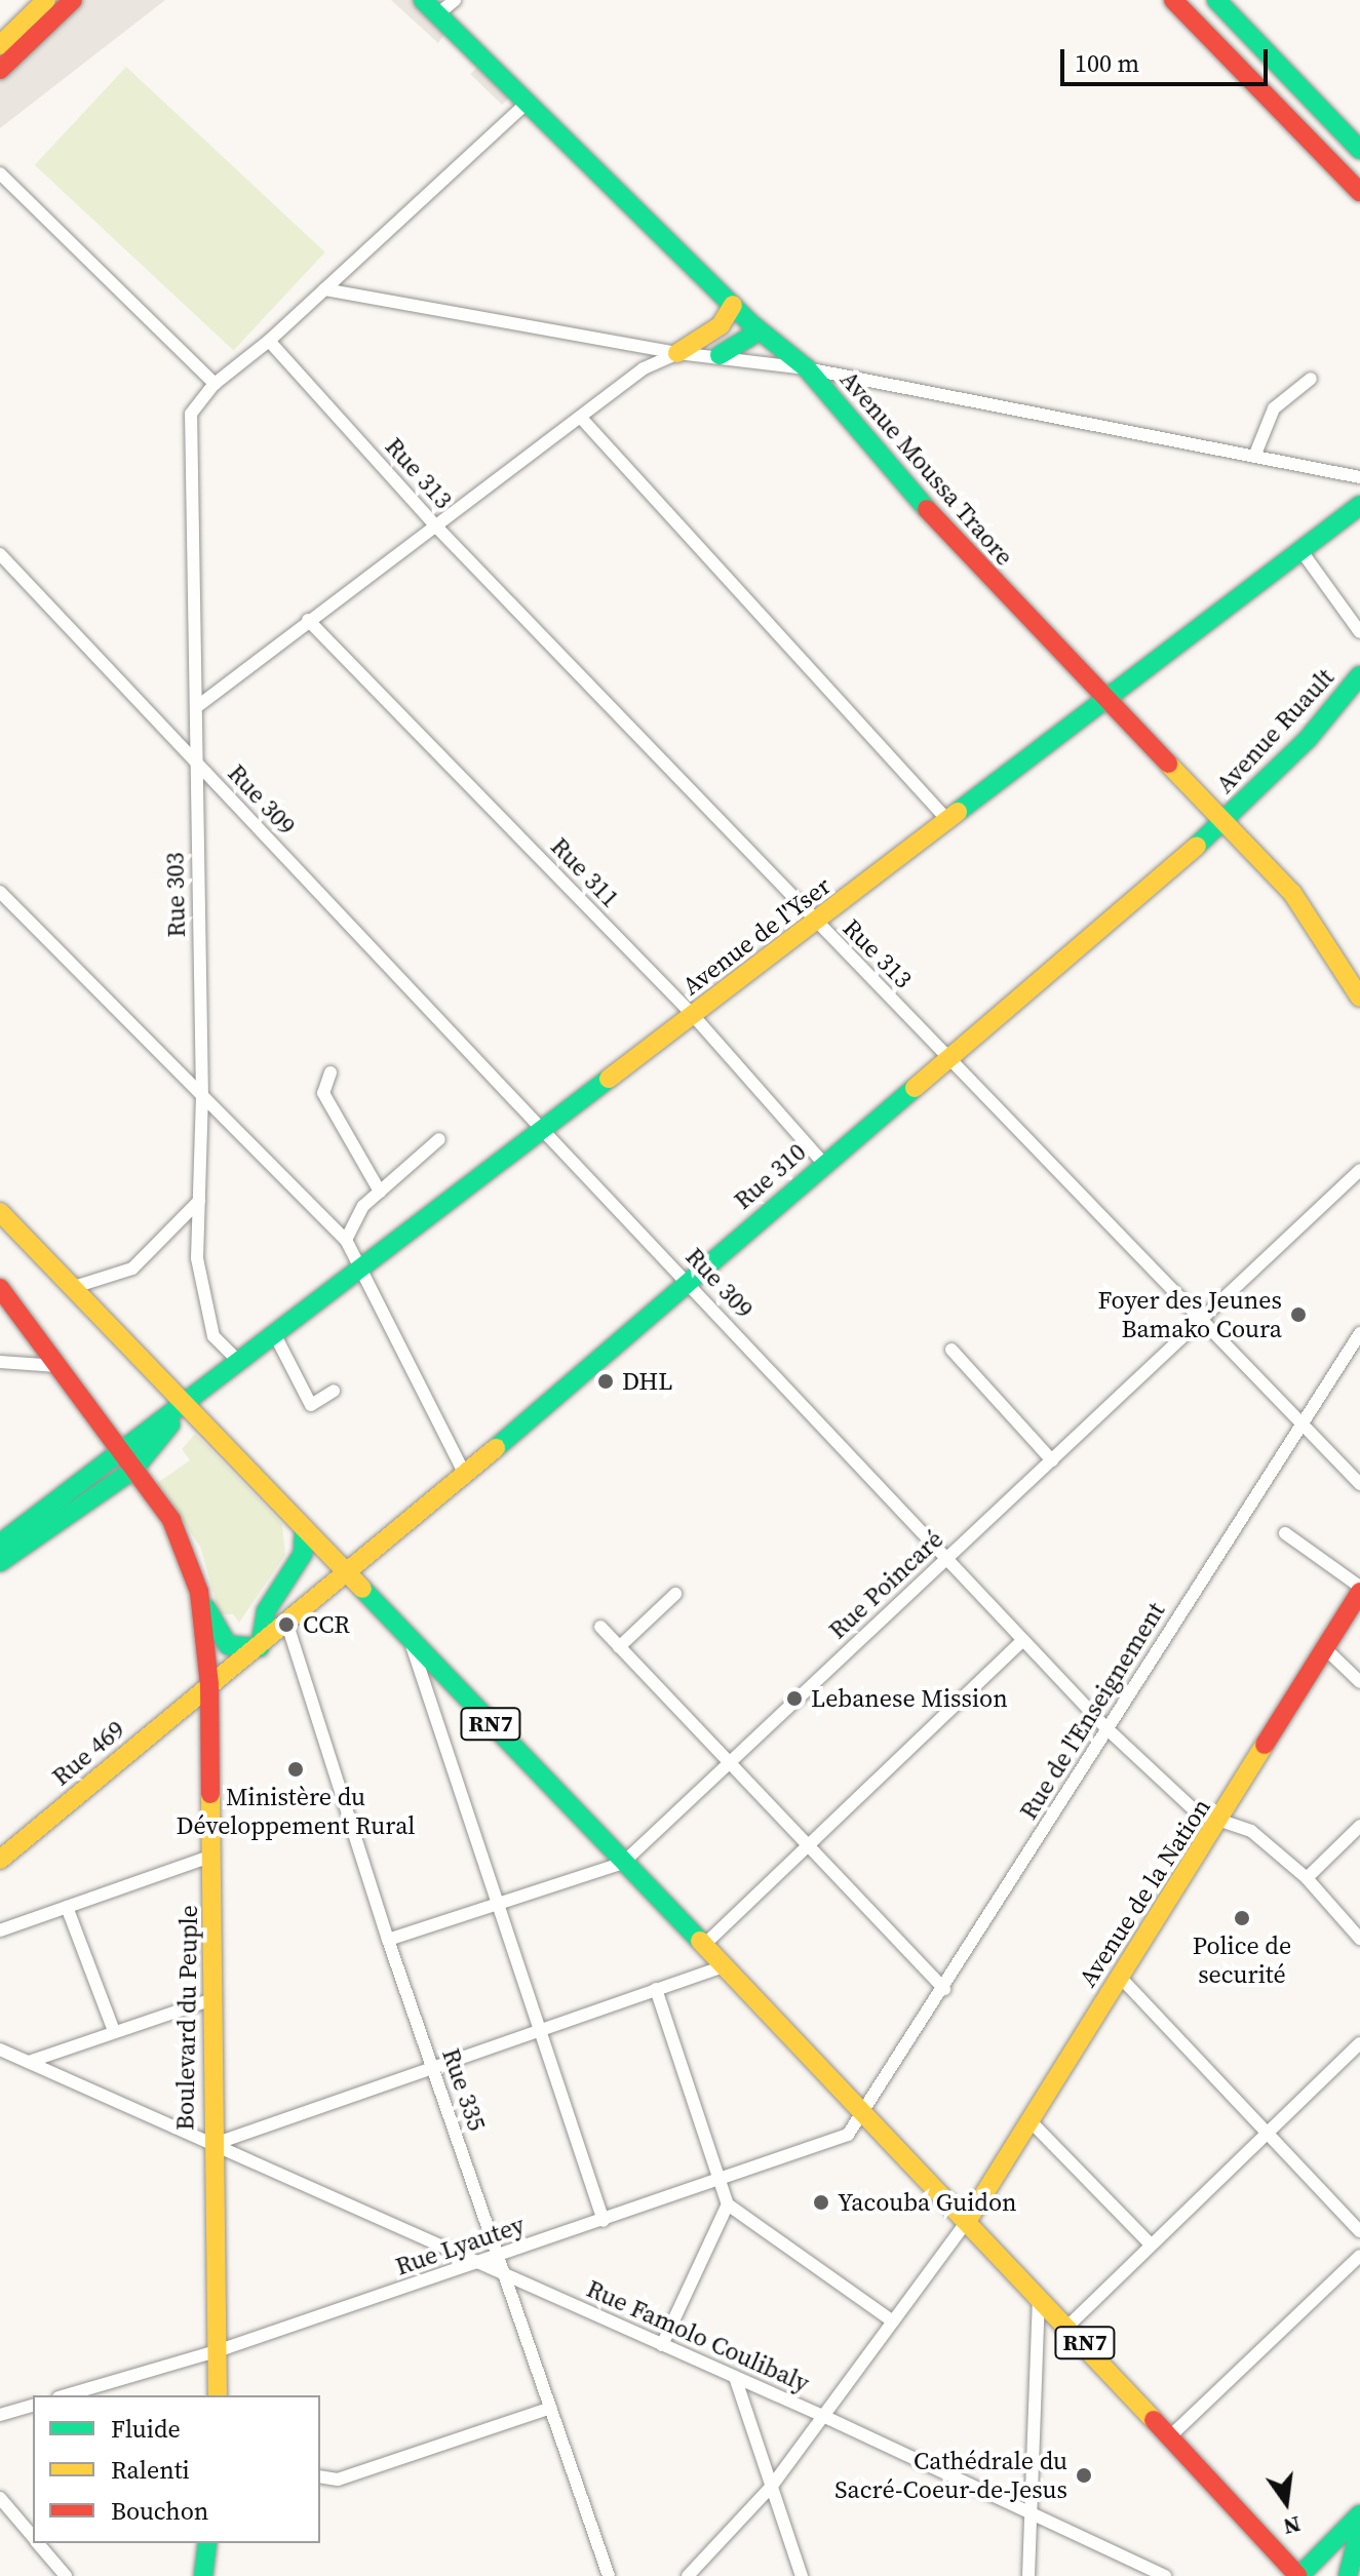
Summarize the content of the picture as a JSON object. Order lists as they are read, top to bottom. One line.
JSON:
{"streets":{"street":["Avenue Moussa Traore","Rue 313","Avenue Ruault","Rue 309","Rue 311","Rue 303","Avenue de l'Yser","Rue 310","Rue Poincaré","Rue de l'Enseignement","RN7","Rue 469","Avenue de la Nation","Boulevard du Peuple","Rue 335","Rue Lyautey","Rue Famolo Coulibaly"]},"crossings":[["Avenue Moussa Traore","Avenue Ruault"],["Avenue Moussa Traore","Avenue de l'Yser"],["Avenue Moussa Traore","Rue 310"],["Rue 313","Avenue de l'Yser"],["Rue 313","Rue 310"],["Rue 313","Rue Poincaré"],["Rue 313","Rue de l'Enseignement"],["Avenue Ruault","Rue 310"],["Rue 309","Rue 303"],["Rue 309","Avenue de l'Yser"],["Rue 309","Rue 310"],["Rue 309","Rue Poincaré"],["Rue 309","Rue de l'Enseignement"],["Rue 309","Avenue de la Nation"],["Rue 311","Avenue de l'Yser"],["Rue 311","Rue 310"],["Rue 303","Avenue de l'Yser"],["Avenue de l'Yser","RN7"],["Rue 310","RN7"],["Rue 310","Rue 469"],["Rue 310","Rue 335"],["Rue Poincaré","RN7"],["Rue Poincaré","Rue 335"],["Rue de l'Enseignement","RN7"],["Rue de l'Enseignement","Rue Lyautey"],["RN7","Avenue de la Nation"],["RN7","Rue Lyautey"],["Rue 469","Boulevard du Peuple"],["Rue 469","Rue 335"],["Boulevard du Peuple","Rue Lyautey"],["Boulevard du Peuple","Rue Famolo Coulibaly"],["Rue 335","Rue Lyautey"],["Rue 335","Rue Famolo Coulibaly"],["Rue Lyautey","Rue Famolo Coulibaly"]],"places":["Foyer des Jeunes Bamako Coura","DHL","CCR","Lebanese Mission","Ministère du Développement Rural","Police de securité","Yacouba Guidon","Cathédrale du Sacré-Coeur-de-Jesus"],"legend":["Fluide","Ralenti","Bouchon"],"scale_bar":"100 m","north":"bottom"}
